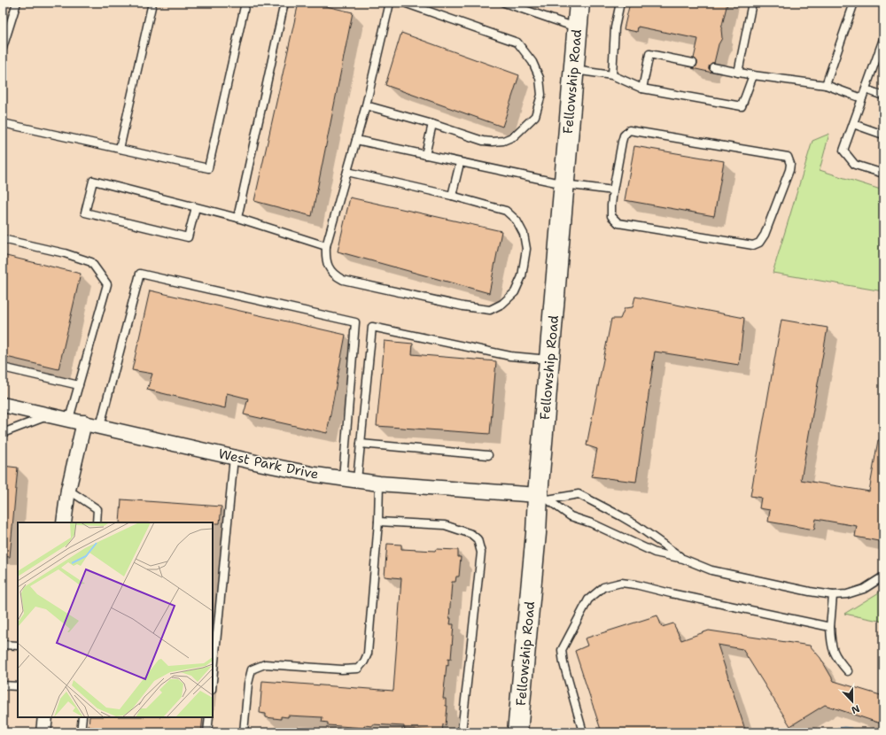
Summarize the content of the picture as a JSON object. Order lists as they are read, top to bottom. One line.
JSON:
{"streets":{"street":["Fellowship Road","West Park Drive"]},"crossings":[["Fellowship Road","West Park Drive"]],"north":"bottom"}
